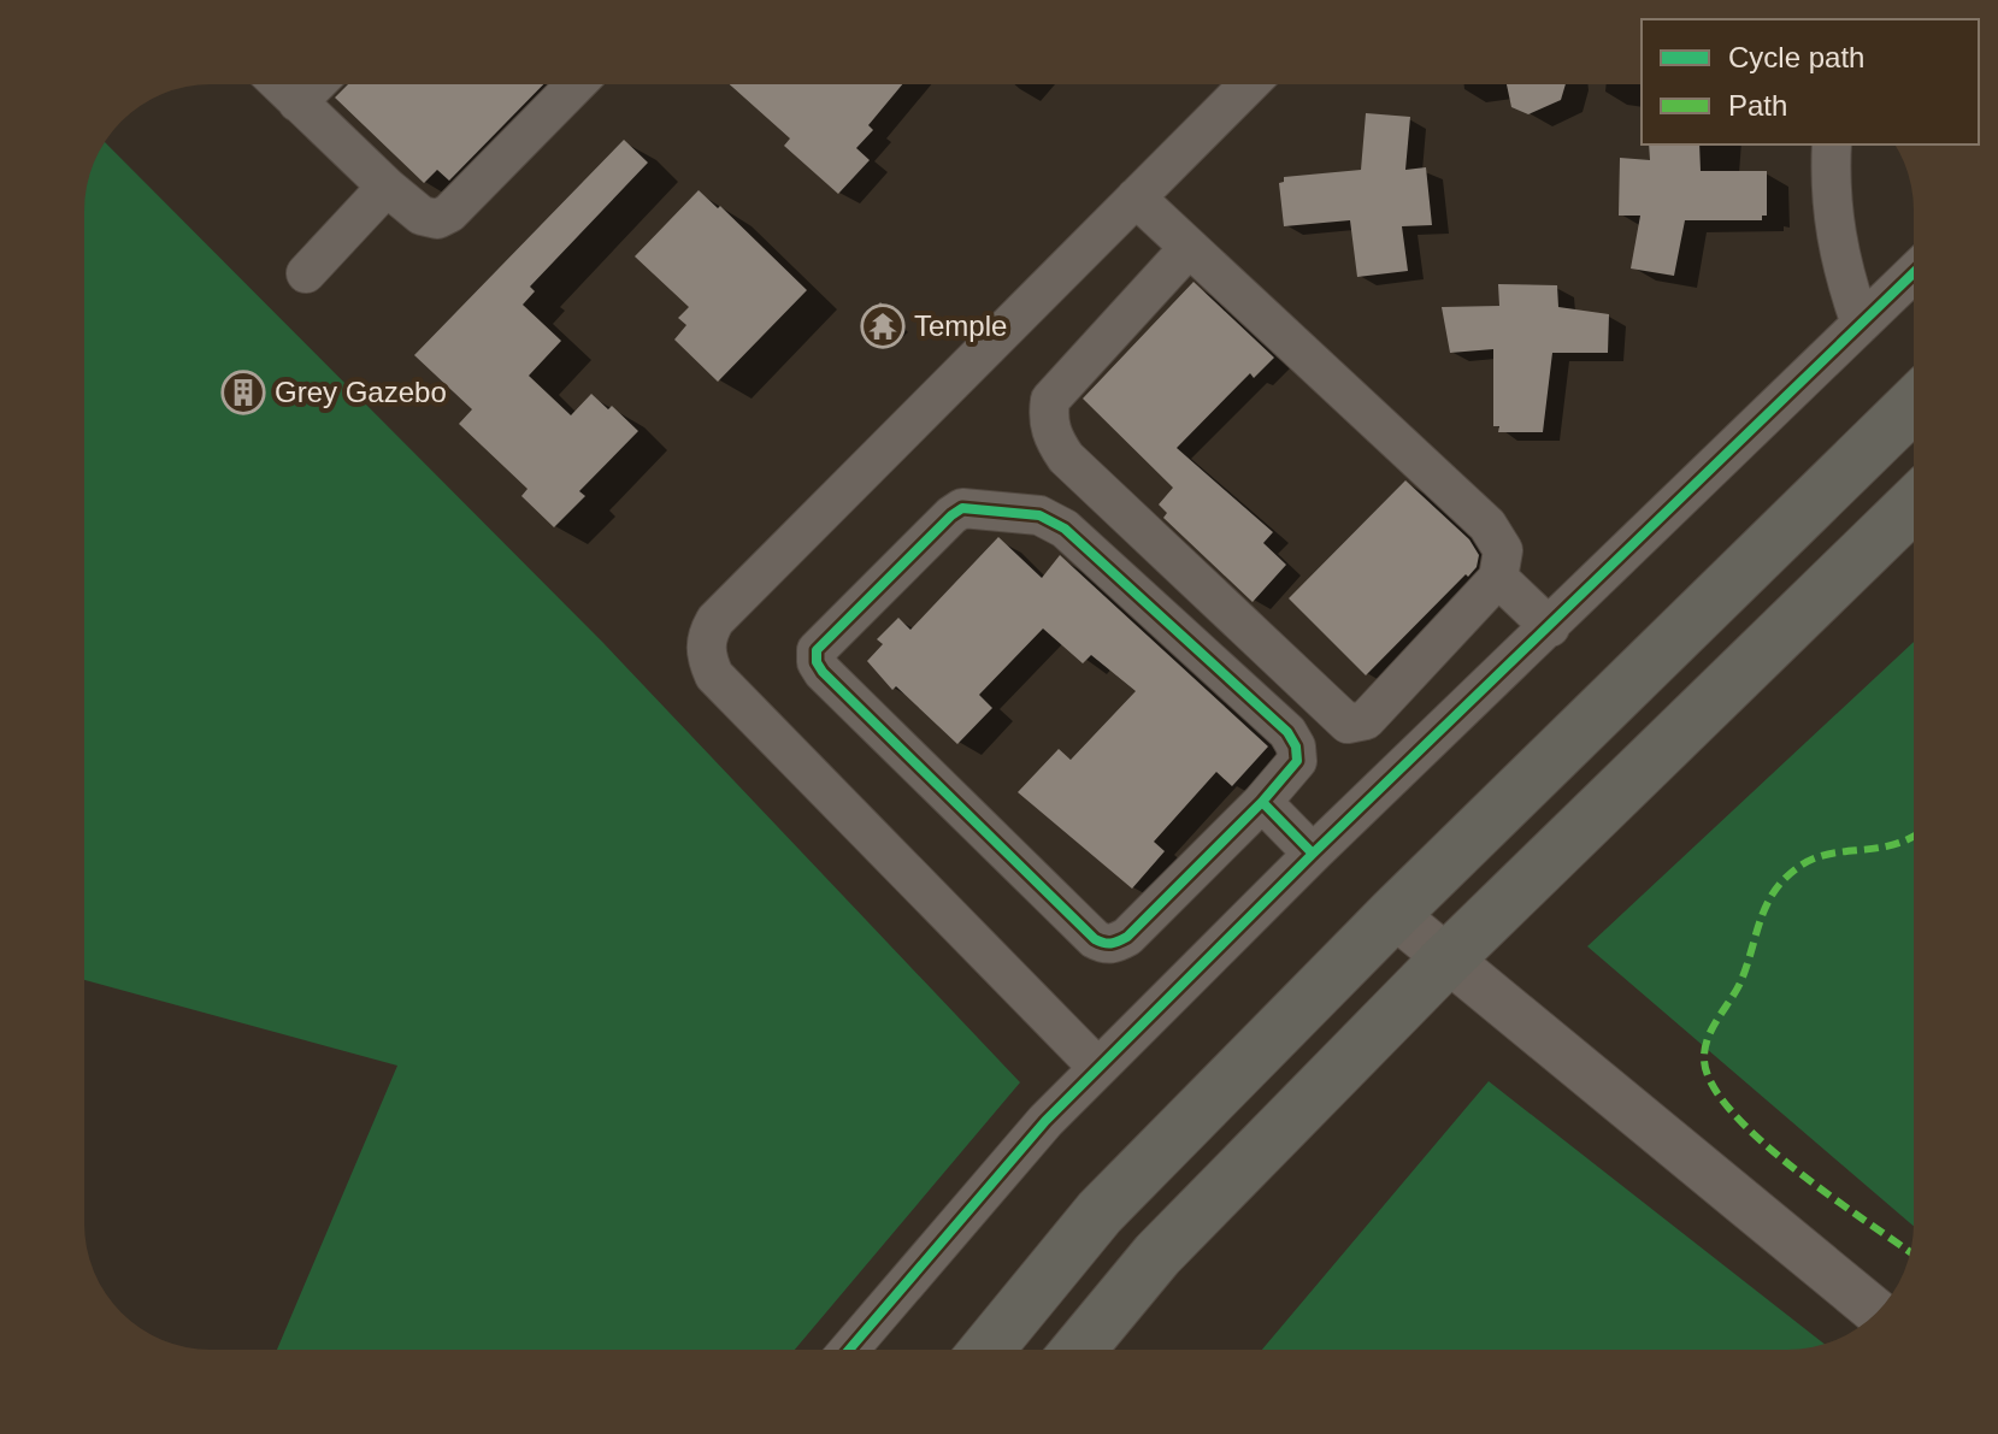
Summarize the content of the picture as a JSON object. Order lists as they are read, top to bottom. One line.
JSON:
{"places":{"temple":["Temple"],"building":["Grey Gazebo"]},"legend":["Cycle path","Path"]}
